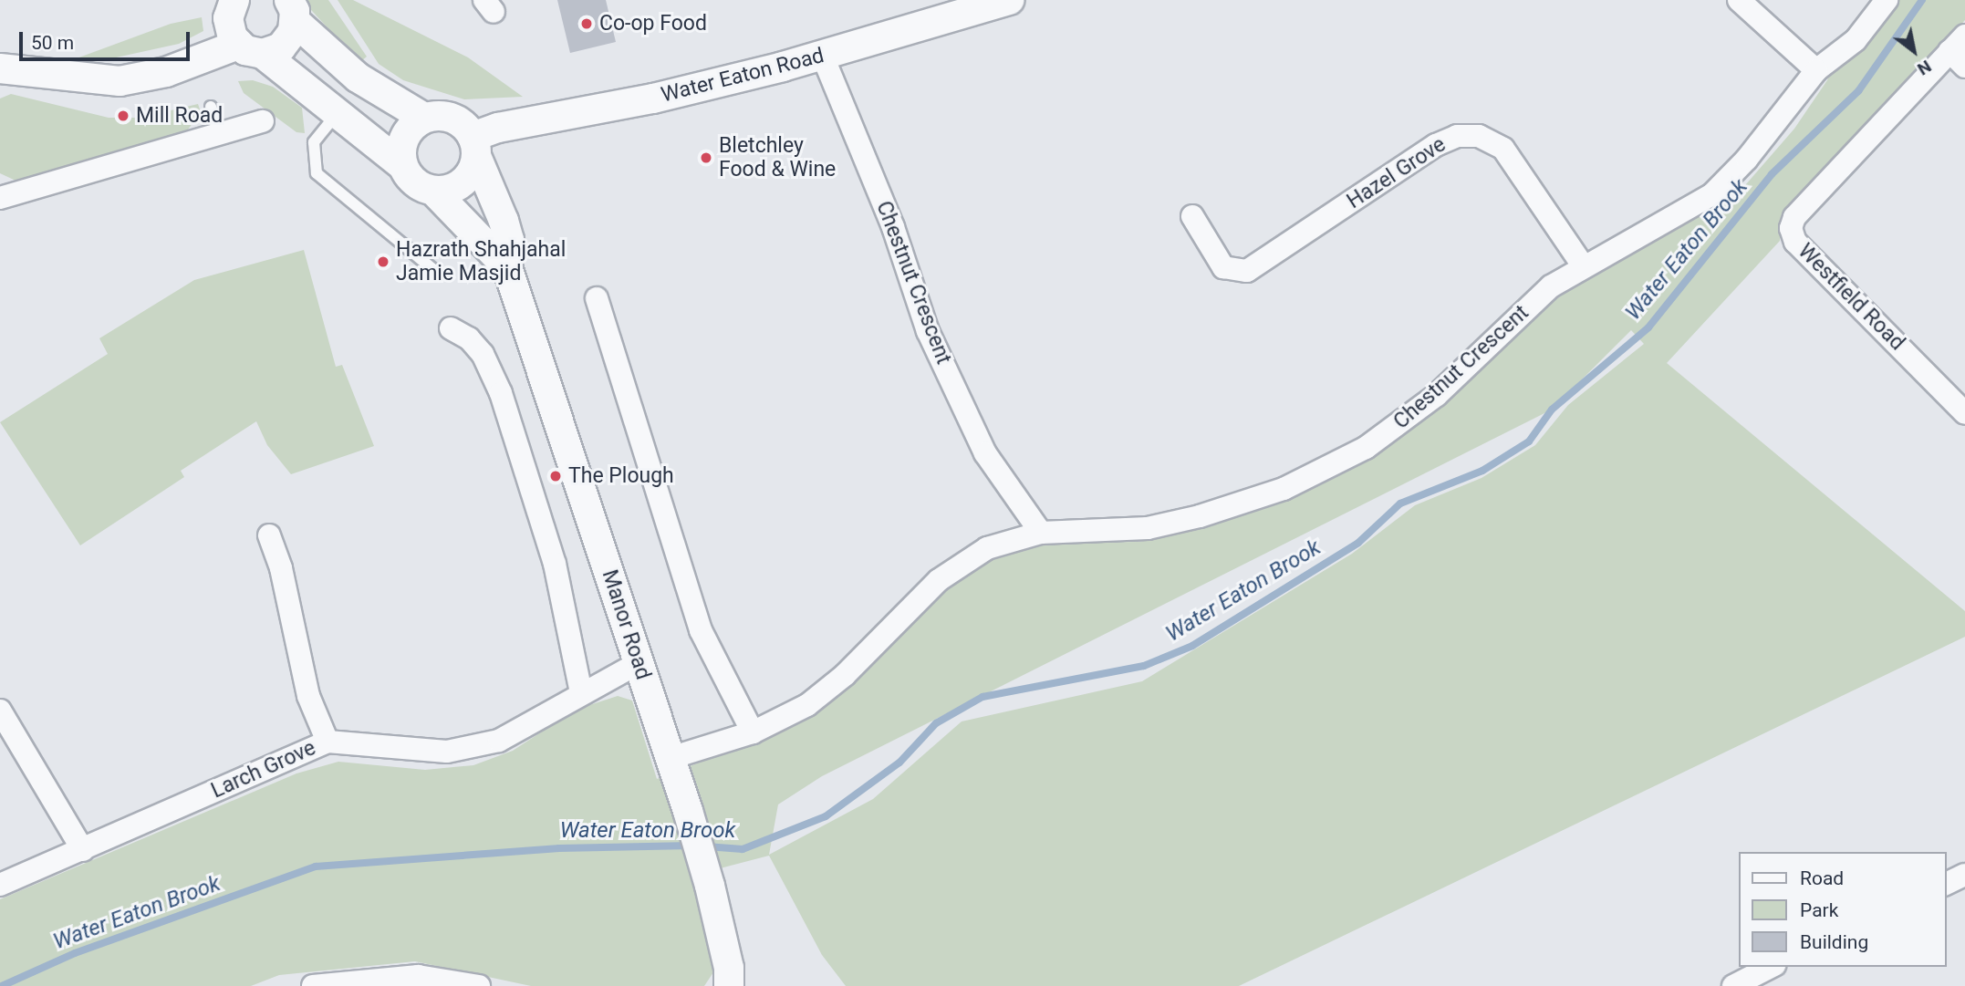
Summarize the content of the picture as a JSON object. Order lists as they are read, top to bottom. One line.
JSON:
{"streets":{"street":["Water Eaton Road","Hazel Grove","Chestnut Crescent","Westfield Road","Manor Road","Larch Grove"]},"crossings":[["Water Eaton Road","Chestnut Crescent"],["Water Eaton Road","Manor Road"],["Hazel Grove","Chestnut Crescent"],["Chestnut Crescent","Manor Road"],["Manor Road","Larch Grove"]],"water":["Water Eaton Brook"],"places":["Co-op Food","Mill Road","Bletchley Food & Wine","Hazrath Shahjahal Jamie Masjid","The Plough"],"legend":["Road","Park","Building"],"scale_bar":"50 m","north":"bottom right"}
